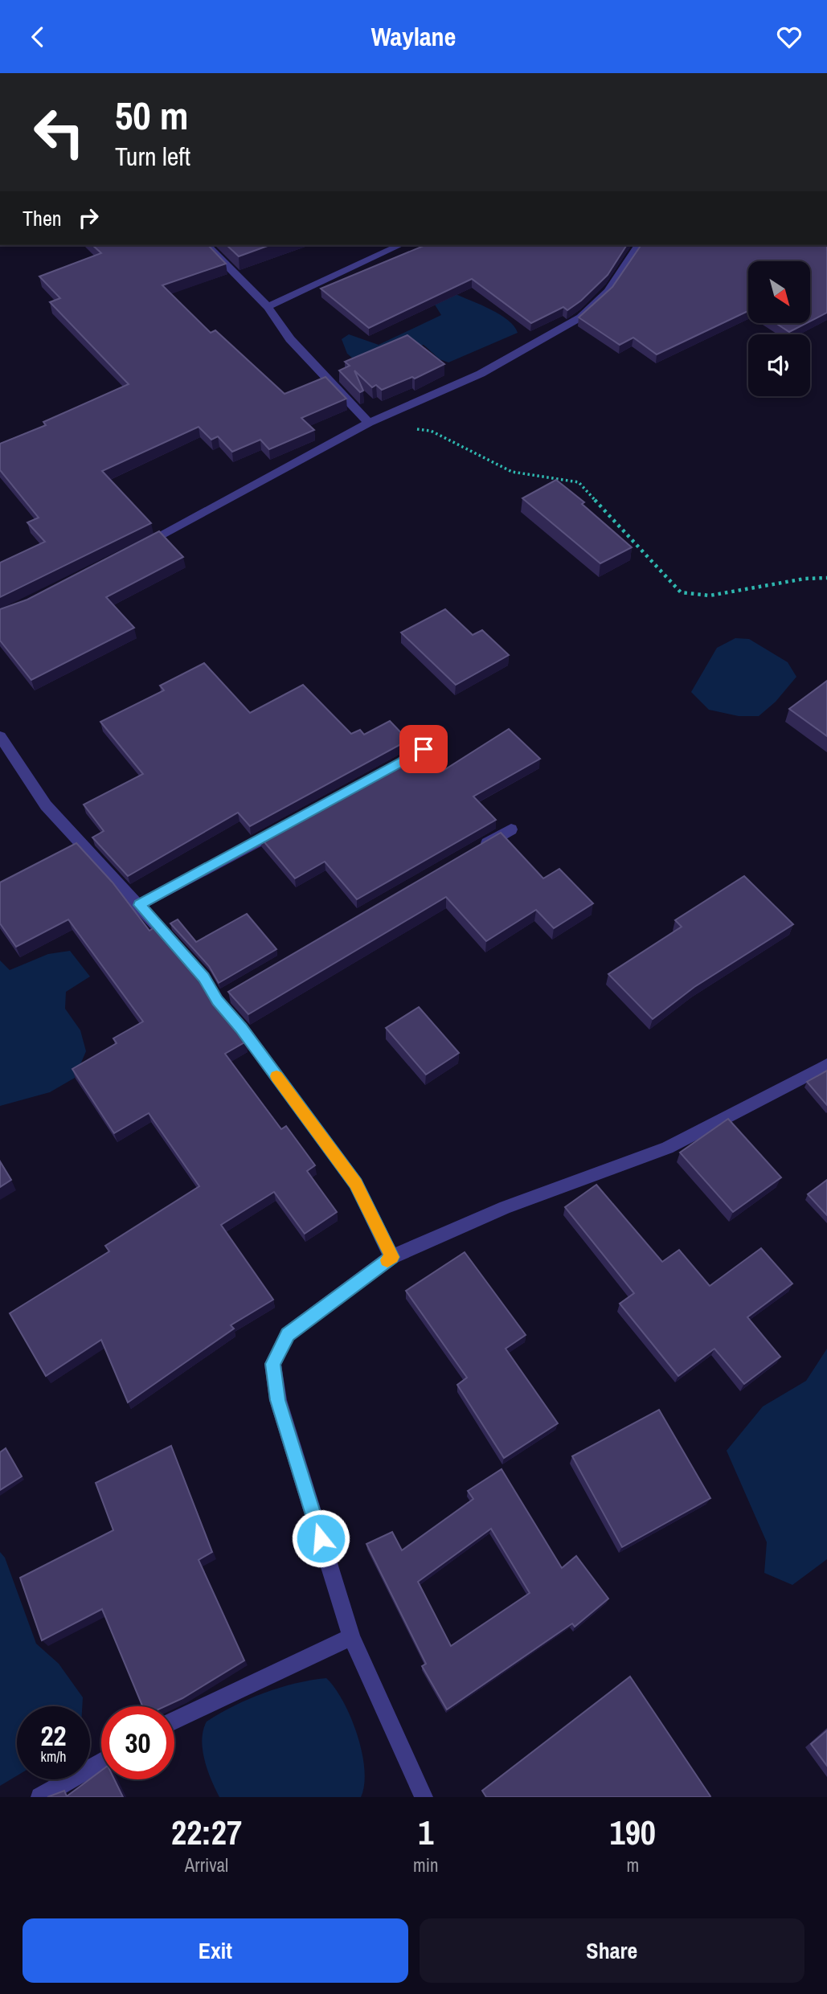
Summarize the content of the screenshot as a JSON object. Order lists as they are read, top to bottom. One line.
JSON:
{"north":"bottom right","page":{"header":"Waylane","turn":["50 m","Turn left"],"then":"Then","speed":"22 km/h","limit":"30","eta":["22:27","Arrival","1","min","190","m"],"buttons":["Exit","Share"]}}
